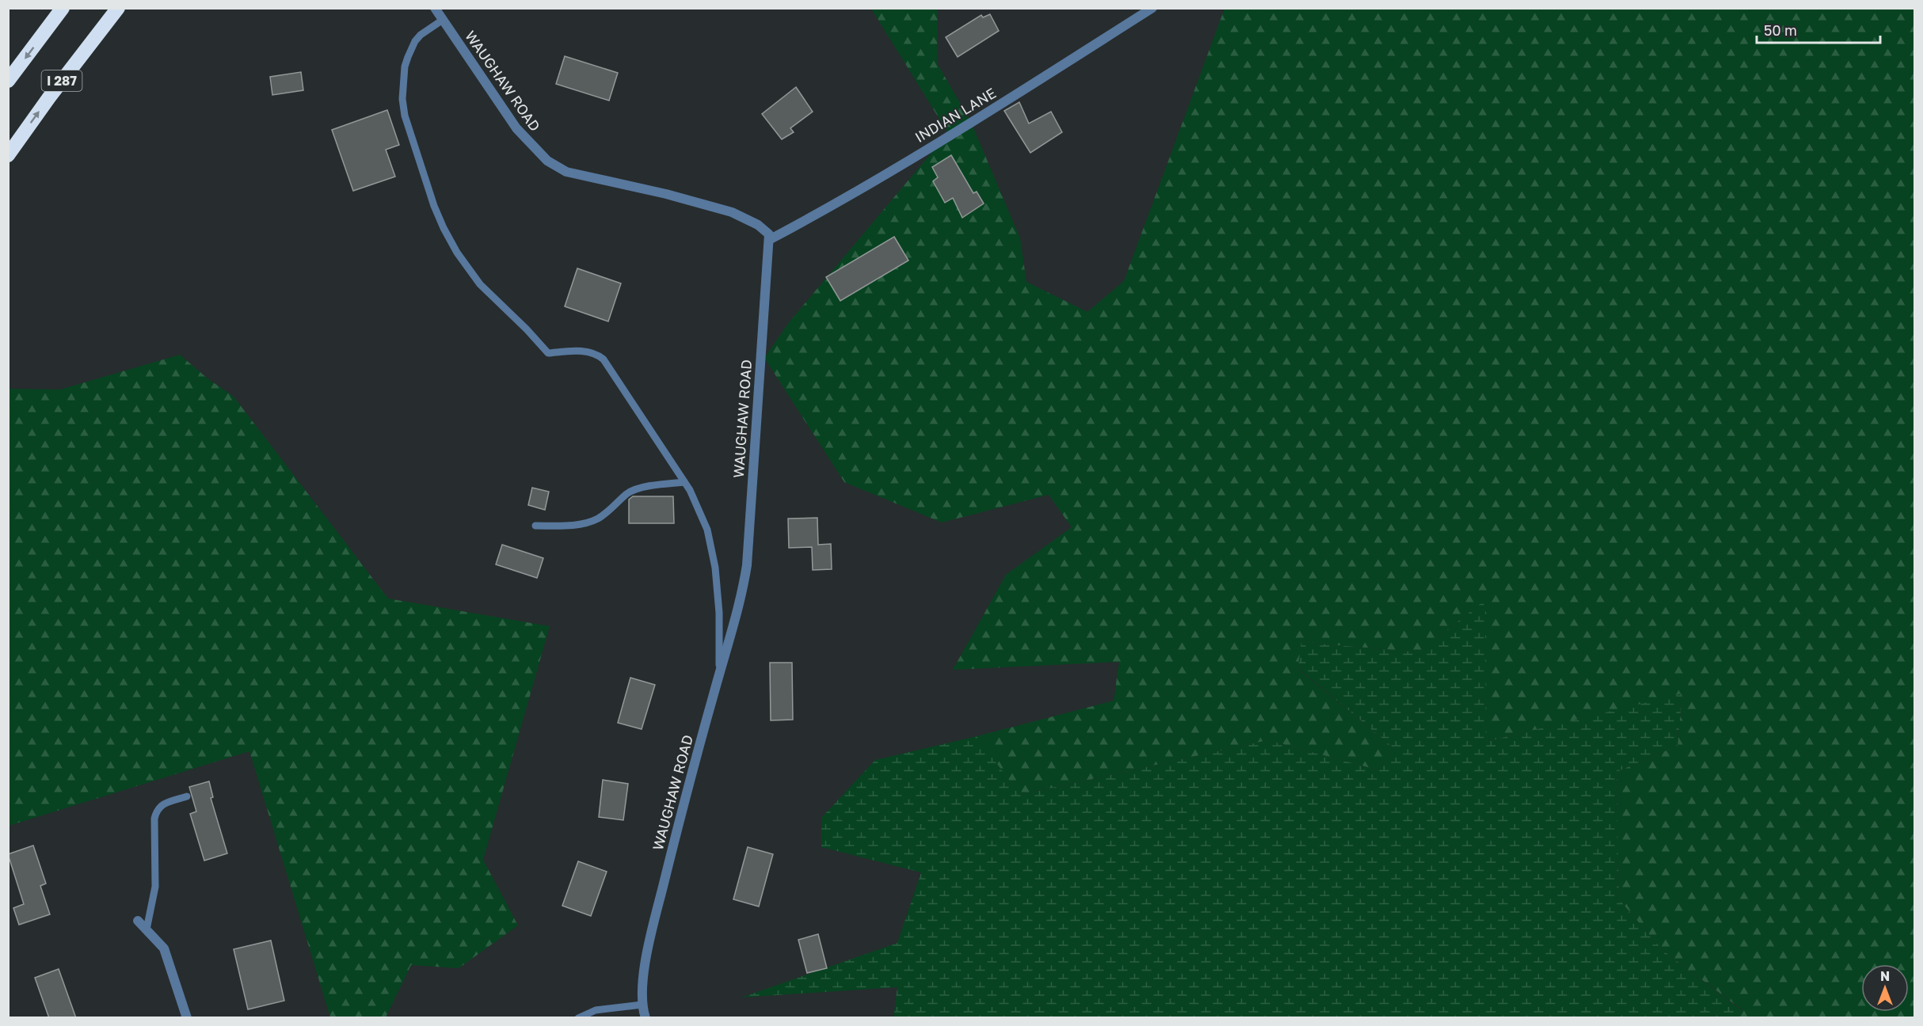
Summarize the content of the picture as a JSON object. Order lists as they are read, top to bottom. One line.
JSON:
{"streets":{"highway":["I 287"],"street":["WAUGHAW ROAD","INDIAN LANE"]},"crossings":[["WAUGHAW ROAD","INDIAN LANE"]],"scale_bar":"50 m","north":"top"}
